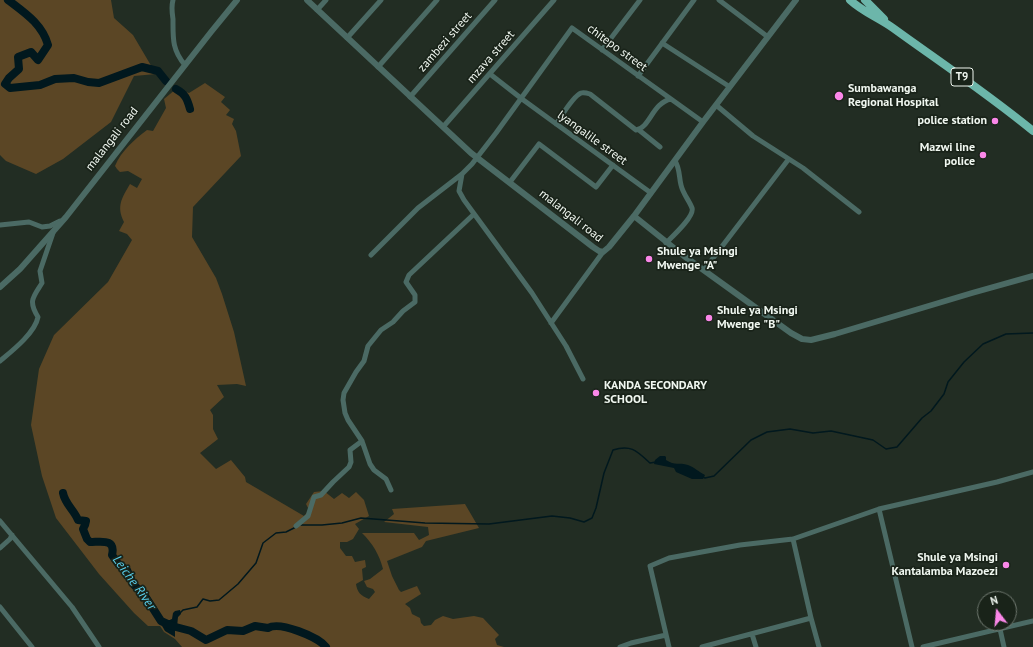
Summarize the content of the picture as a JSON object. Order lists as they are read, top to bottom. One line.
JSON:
{"streets":{"highway":["T9"],"street":["zambezi street","chitepo street","mzava street","lyangalile street","malangali road"]},"crossings":[["zambezi street","malangali road"],["chitepo street","lyangalile street"],["chitepo street","malangali road"],["mzava street","lyangalile street"],["mzava street","malangali road"],["lyangalile street","malangali road"]],"water":["Leiche River"],"places":["Sumbawanga Regional Hospital","police station","Mazwi line police","Shule ya Msingi Mwenge \"A\"","Shule ya Msingi Mwenge \"B\"","KANDA SECONDARY SCHOOL","Shule ya Msingi Kantalamba Mazoezi"],"north":"top"}
